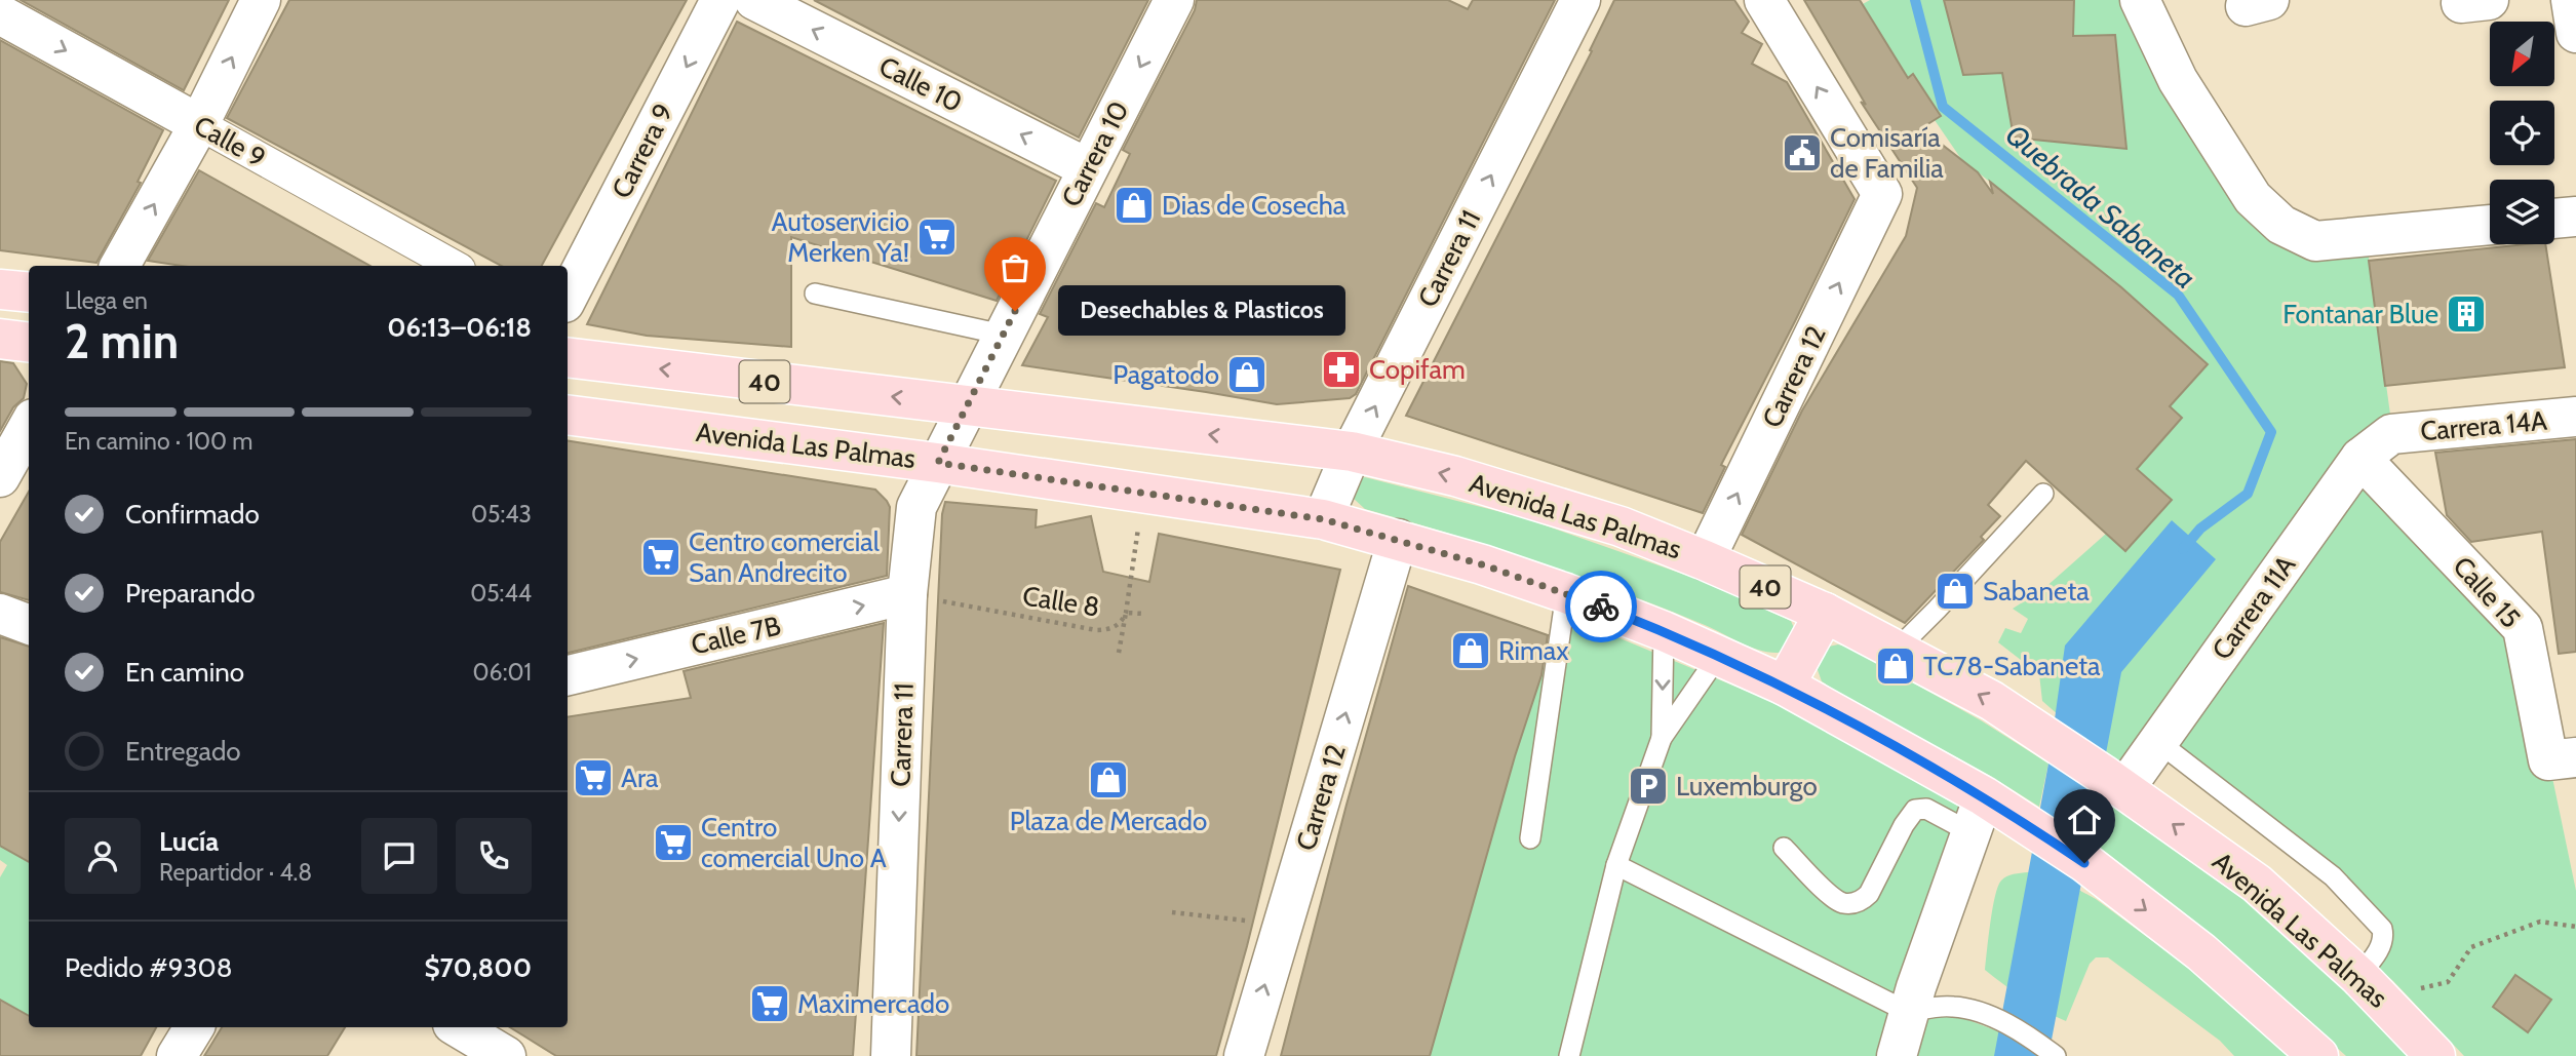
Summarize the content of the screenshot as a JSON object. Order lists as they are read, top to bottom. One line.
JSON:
{"streets":{"main road":["40","Avenida Las Palmas"],"street":["Calle 10","Calle 9","Carrera 9","Carrera 10","Carrera 11","Carrera 12","Carrera 14A","Calle 15","Carrera 11A","Calle 7B"],"path":["Calle 8"]},"crossings":[["Calle 10","Carrera 10"],["Carrera 10","Carrera 11"],["Carrera 10","Avenida Las Palmas"],["Carrera 11","Avenida Las Palmas"],["Carrera 11","Calle 8"],["Carrera 11","Calle 7B"],["Carrera 12","Avenida Las Palmas"],["40","Avenida Las Palmas"],["Carrera 14A","Carrera 11A"],["Avenida Las Palmas","Calle 8"],["Avenida Las Palmas","Carrera 11A"],["Calle 15","Carrera 11A"],["Calle 8","Calle 7B"]],"one_way":["Calle 10","Calle 9","Carrera 9","Carrera 10","Carrera 12","Calle 7B"],"water":["Quebrada Sabaneta"],"places":{"public building":["Comisaría de Familia"],"shop":["Dias de Cosecha","Pagatodo","Sabaneta","Rimax","TC78-Sabaneta","Plaza de Mercado"],"supermarket":["Autoservicio Merken Ya!","Centro comercial San Andrecito","Ara","Centro comercial Uno A","Maximercado"],"other":["Desechables & Plasticos"],"building":["Fontanar Blue"],"pharmacy":["Copifam"],"parking":["Luxemburgo"]},"north":"bottom left","page":{"heading":["2 min","Llega en","06:13–06:18"],"panel":["Lucía","Repartidor · 4.8","Pedido #9308","$70,800"],"bubble":"Desechables & Plasticos","bar":"En camino · 100 m","list":[["Confirmado","05:43"],["Preparando","05:44"],["En camino","06:01"],"Entregado"]}}
